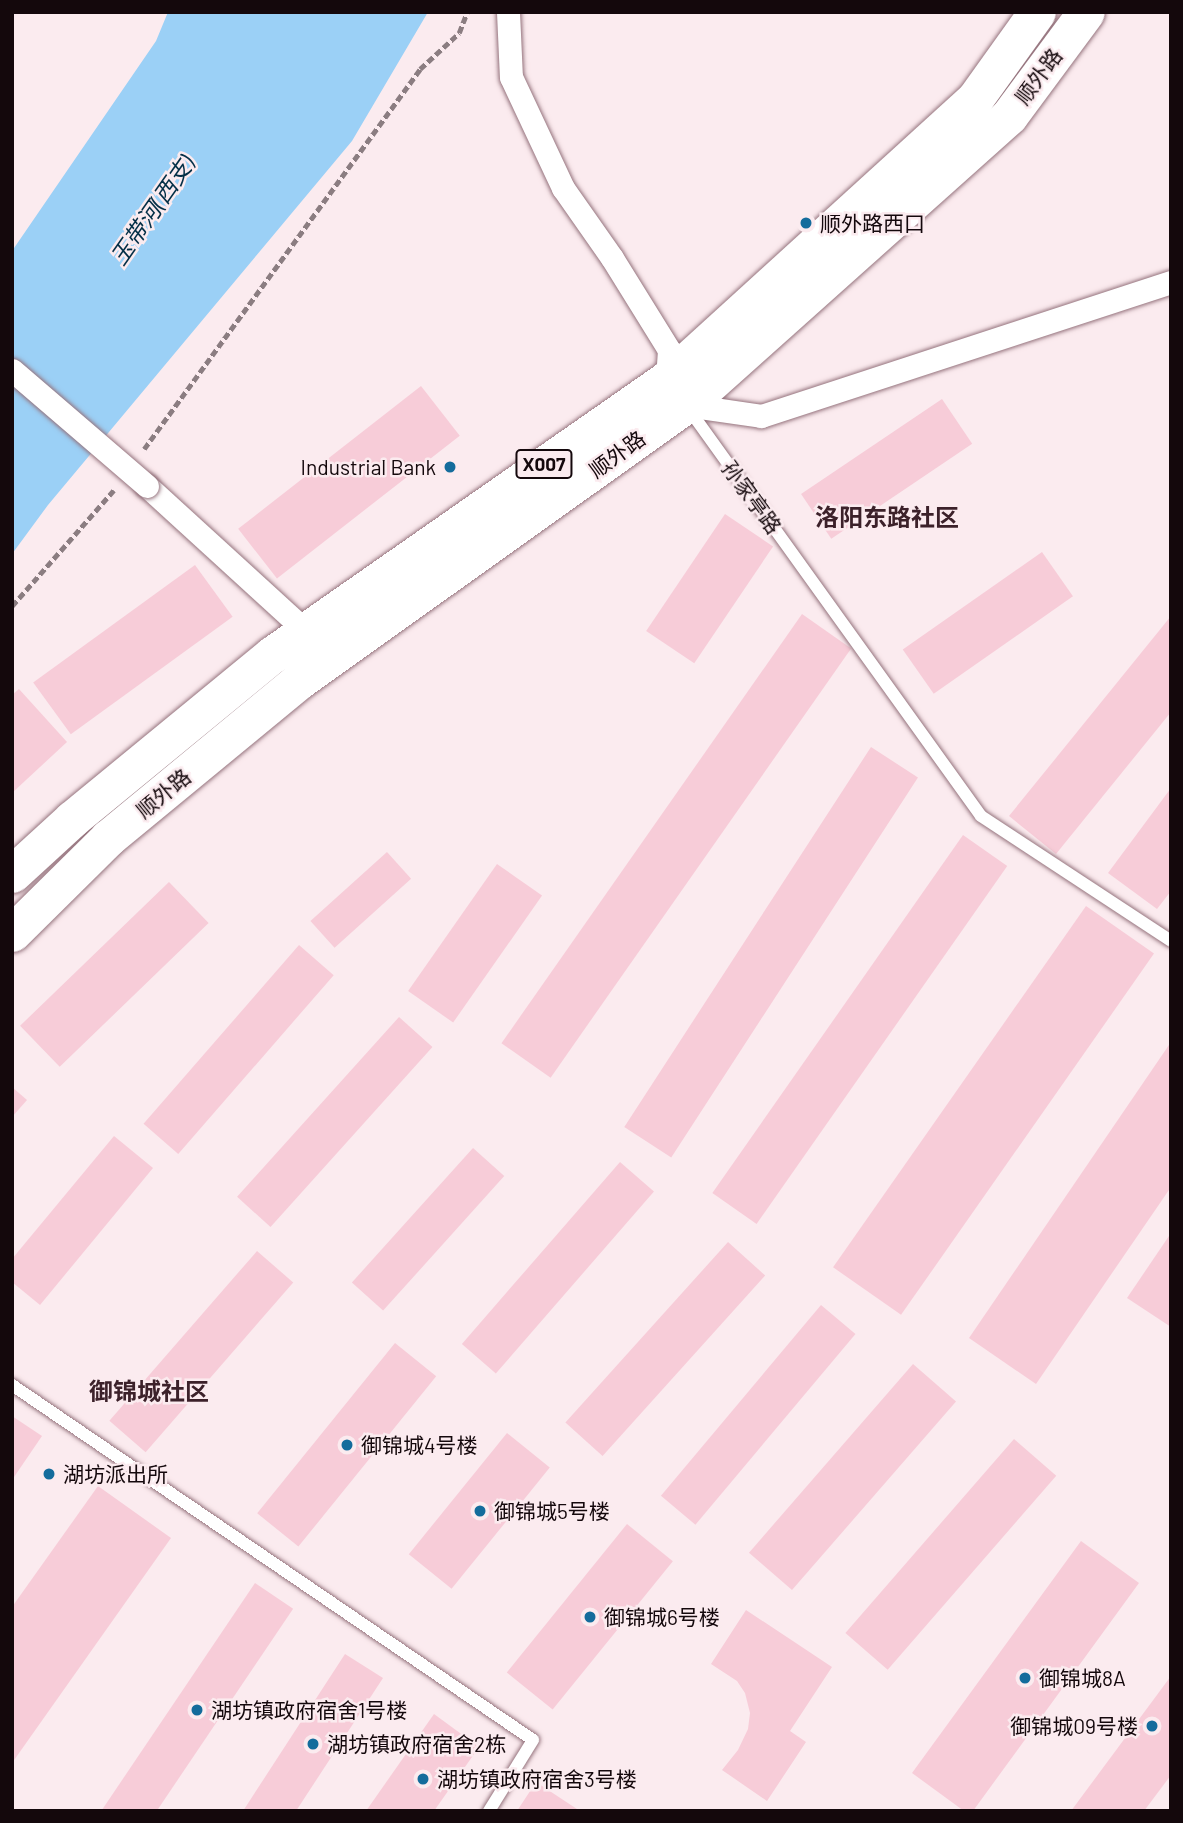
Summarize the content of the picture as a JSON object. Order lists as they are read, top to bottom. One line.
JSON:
{"streets":{"main road":["顺外路","X007"],"lane":["孙家亭路"]},"crossings":[["顺外路","孙家亭路"]],"districts":["洛阳东路社区","御锦城社区"],"water":["玉带河(西支)"],"places":["顺外路西口","Industrial Bank","御锦城4号楼","湖坊派出所","御锦城5号楼","御锦城6号楼","御锦城8A","湖坊镇政府宿舍1号楼","御锦城09号楼","湖坊镇政府宿舍2栋","湖坊镇政府宿舍3号楼"]}
